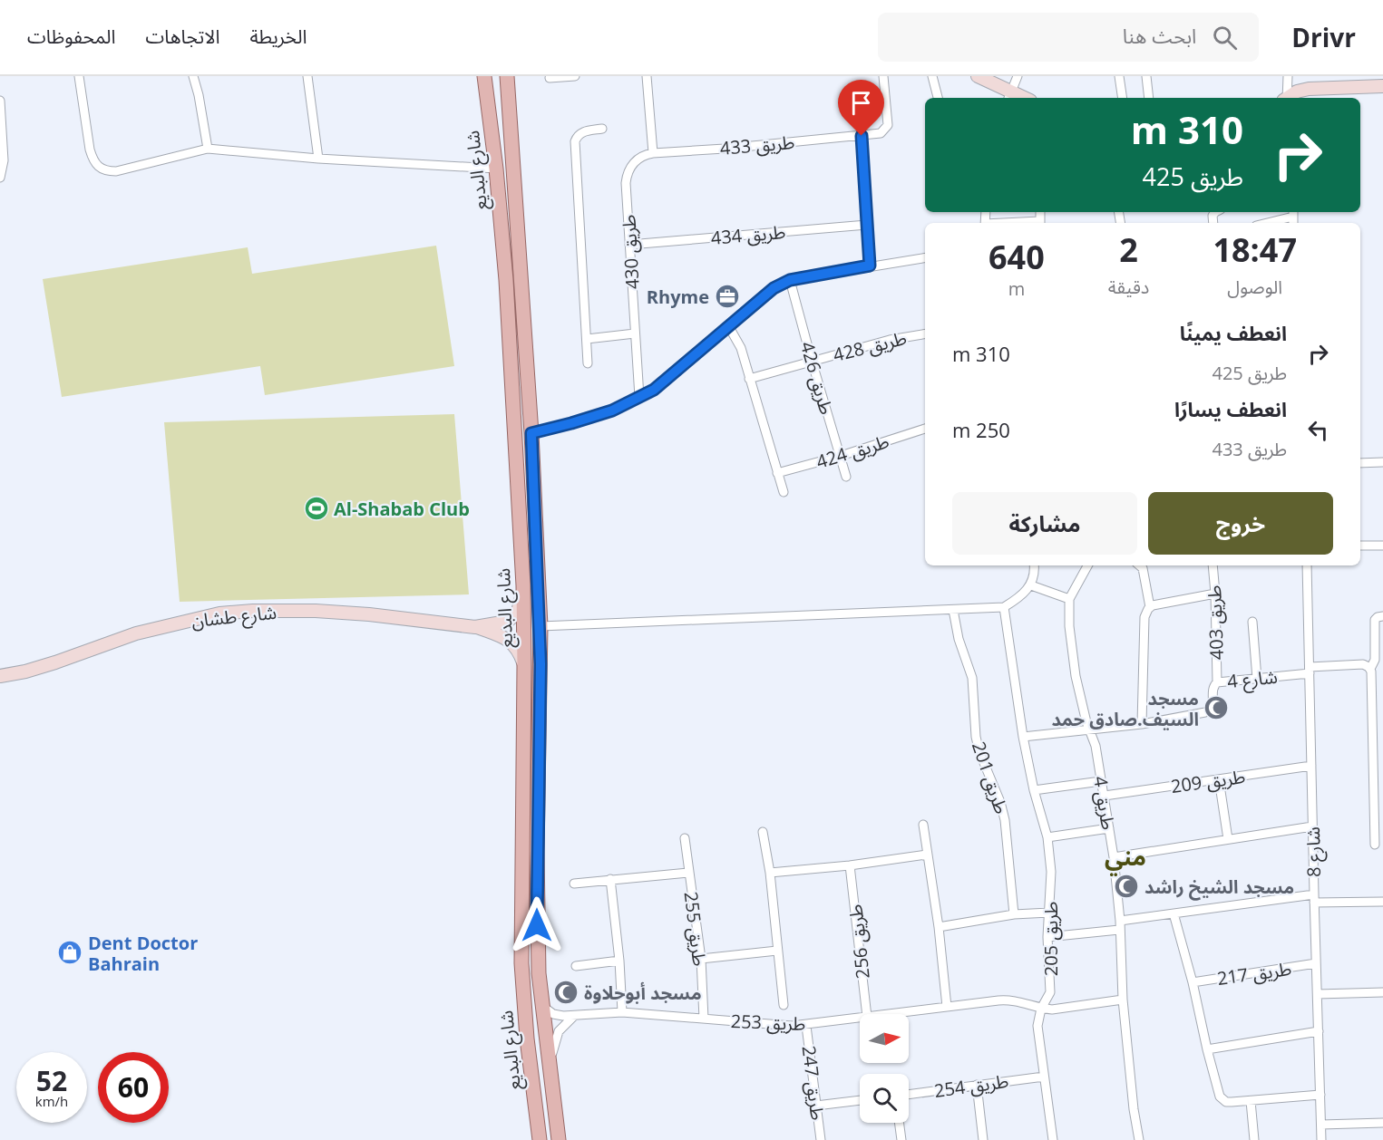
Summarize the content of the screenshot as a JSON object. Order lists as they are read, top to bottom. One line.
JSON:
{"streets":{"main road":["شارع البديع"],"street":["طريق 433","طريق 434","طريق 430","طريق 428","طريق 426","طريق 424","شارع طشان","طريق 403","شارع 4","طريق 201","طريق 209","طريق 4","شارع 8","طريق 255","طريق 205","طريق 256","طريق 217","طريق 253","طريق 247","طريق 254"]},"crossings":[["طريق 433","طريق 430"],["شارع البديع","طريق 253"],["طريق 434","طريق 430"],["طريق 428","طريق 426"],["طريق 426","طريق 424"],["طريق 403","شارع 4"],["شارع 4","طريق 4"],["شارع 4","شارع 8"],["طريق 209","طريق 4"],["طريق 209","شارع 8"],["طريق 4","طريق 253"],["شارع 8","طريق 217"],["طريق 255","طريق 253"],["طريق 205","طريق 253"],["طريق 205","طريق 254"],["طريق 253","طريق 247"]],"districts":["مني"],"places":{"office":["Rhyme"],"sports":["Al-Shabab Club"],"mosque":["مسجد السيف.صادق حمد","مسجد الشيخ راشد","مسجد أبوحلاوة"],"shop":["Dent Doctor Bahrain"]},"north":"right","page":{"header":"Drivr","search":"ابحث هنا","nav":["الخريطة","الاتجاهات","المحفوظات"],"turn":["310 m","طريق 425"],"eta":["18:47","الوصول","2","دقيقة","640","m"],"list":[{"name":"انعطف يمينًا","note":"طريق 425","value":"310 m"},{"name":"انعطف يسارًا","note":"طريق 433","value":"250 m"}],"buttons":["خروج","مشاركة"],"speed":"52 km/h","limit":"60"}}
